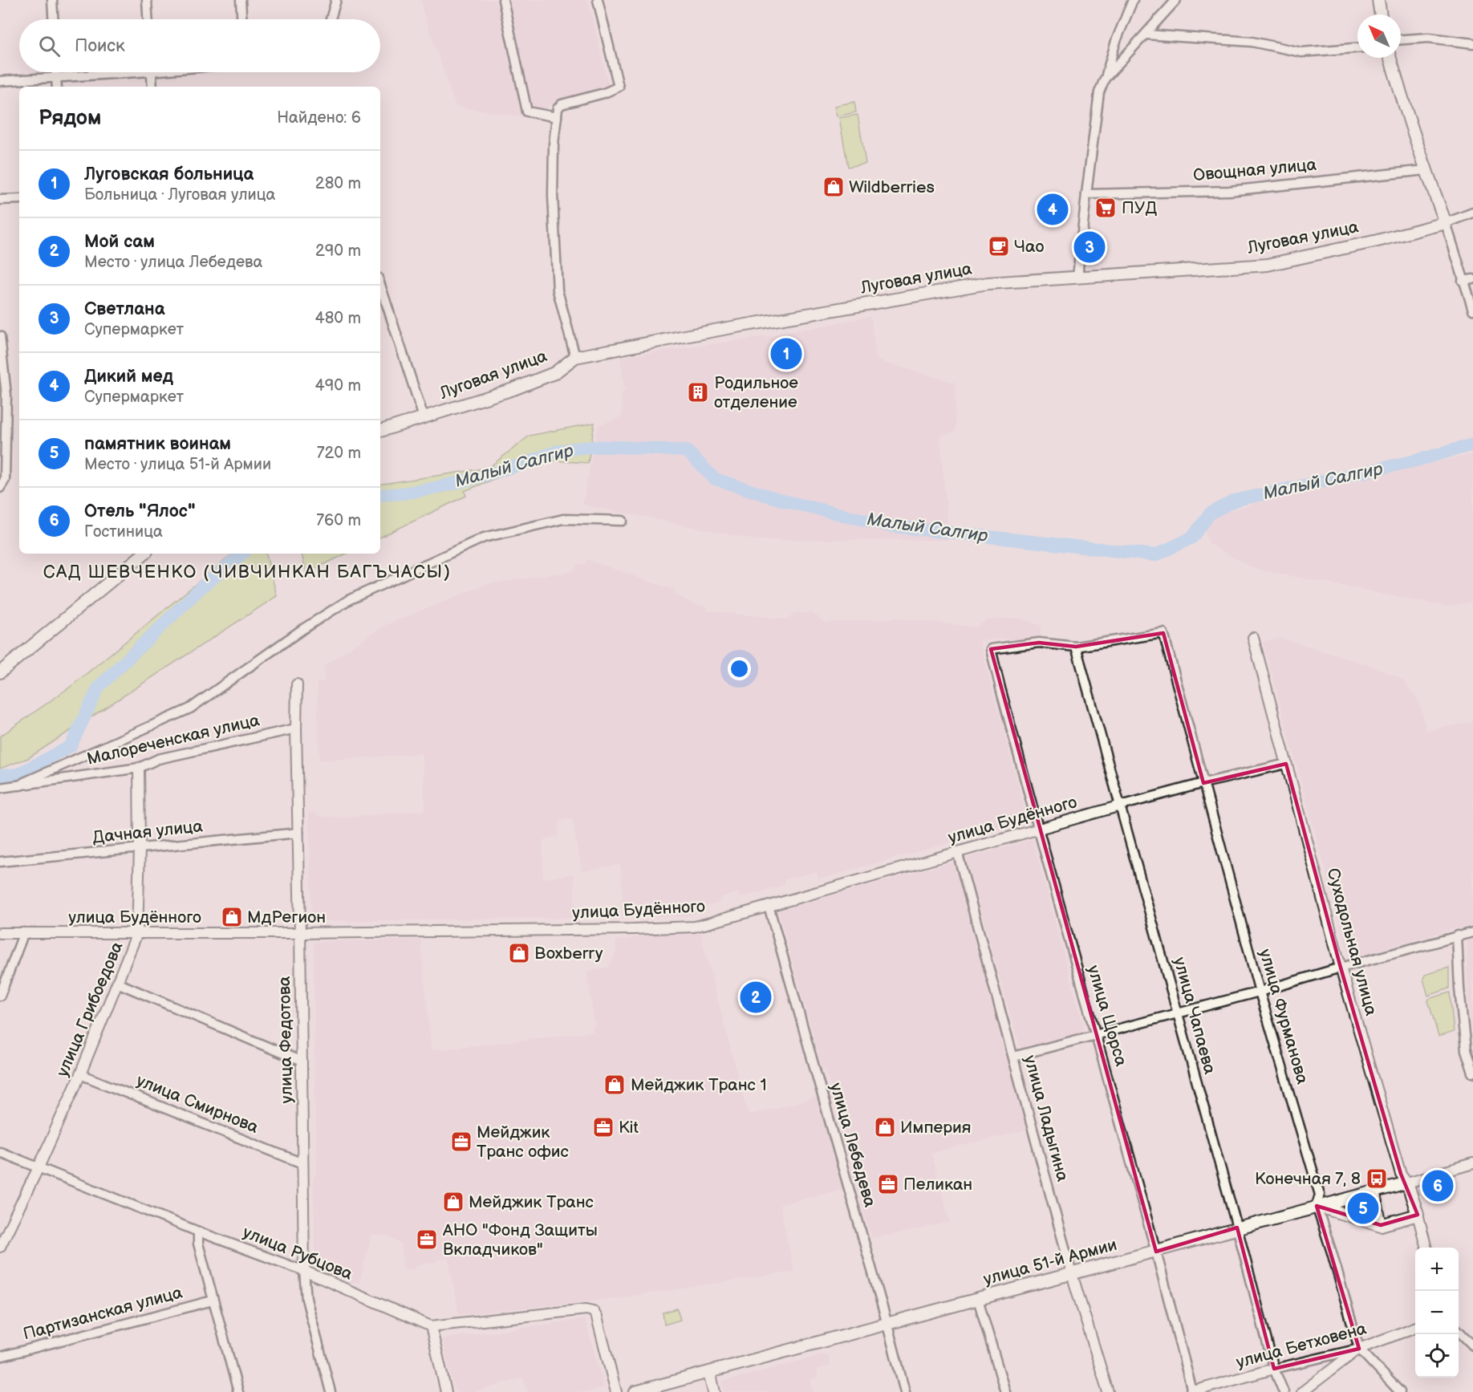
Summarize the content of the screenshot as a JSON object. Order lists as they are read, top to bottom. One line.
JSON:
{"streets":{"main road":["Луговая улица","Суходольная улица","улица 51-й Армии"],"street":["Овощная улица","Малореченская улица","улица Будённого","Дачная улица","улица Грибоедова","улица Щорса","улица Чапаева","улица Фурманова","улица Федотова","улица Смирнова","улица Ладыгина","улица Лебедева","улица Рубцова","Партизанская улица","улица Бетховена"]},"crossings":[["Малореченская улица","улица Грибоедова"],["Малореченская улица","улица Федотова"],["улица Будённого","Суходольная улица"],["улица Будённого","улица Грибоедова"],["улица Будённого","улица Щорса"],["улица Будённого","улица Чапаева"],["улица Будённого","улица Фурманова"],["улица Будённого","улица Федотова"],["улица Будённого","улица Ладыгина"],["улица Будённого","улица Лебедева"],["Дачная улица","улица Грибоедова"],["Дачная улица","улица Федотова"],["Суходольная улица","улица 51-й Армии"],["улица Грибоедова","улица Смирнова"],["улица Грибоедова","улица Рубцова"],["улица Щорса","улица Чапаева"],["улица Щорса","улица Фурманова"],["улица Щорса","улица 51-й Армии"],["улица Щорса","улица Бетховена"],["улица Чапаева","улица Фурманова"],["улица Чапаева","улица 51-й Армии"],["улица Чапаева","улица Бетховена"],["улица Фурманова","улица 51-й Армии"],["улица Фурманова","улица Бетховена"],["улица Федотова","улица Смирнова"],["улица Федотова","улица Рубцова"],["улица Ладыгина","улица 51-й Армии"],["улица Лебедева","улица 51-й Армии"]],"districts":["САД ШЕВЧЕНКО (ЧИВЧИНКАН БАГЪЧАСЫ)"],"water":["Малый Салгир"],"places":{"shop":["Wildberries","МдРегион","Boxberry","Мейджик Транс 1","Империя","Мейджик Транс"],"supermarket":["ПУД"],"cafe":["Чао"],"building":["Родильное отделение"],"office":["Kit","Мейджик Транс офис","Пеликан","АНО \"Фонд Защиты Вкладчиков\""],"bus stop":["Конечная 7, 8"]},"north":"top left","page":{"search":"Поиск","heading":["Рядом","Найдено: 6"],"list":[{"mark":"1","name":"Луговская больница","note":"Больница · Луговая улица","value":"280 m"},{"mark":"2","name":"Мой сам","note":"Место · улица Лебедева","value":"290 m"},{"mark":"3","name":"Светлана","note":"Супермаркет","value":"480 m"},{"mark":"4","name":"Дикий мед","note":"Супермаркет","value":"490 m"},{"mark":"5","name":"памятник воинам","note":"Место · улица 51-й Армии","value":"720 m"},{"mark":"6","name":"Отель \"Ялос\"","note":"Гостиница","value":"760 m"}],"pins":["4","3","1","2","6","5"],"map_buttons":["+","−"]}}
